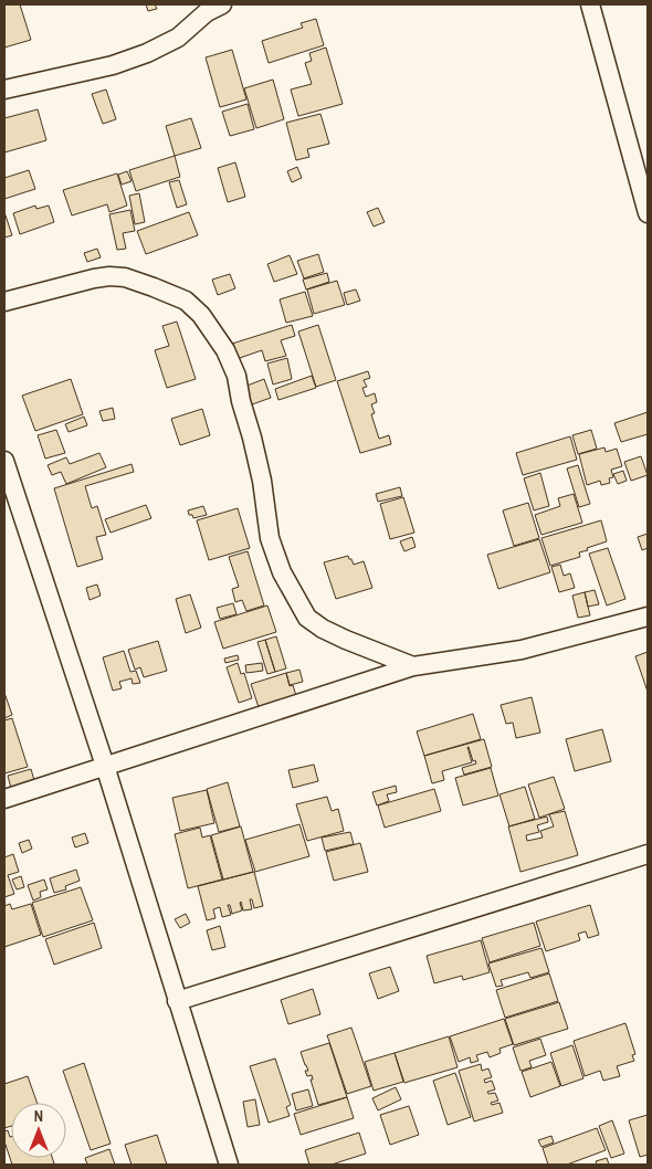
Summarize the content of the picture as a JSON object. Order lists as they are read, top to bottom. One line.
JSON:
{"north":"top"}
